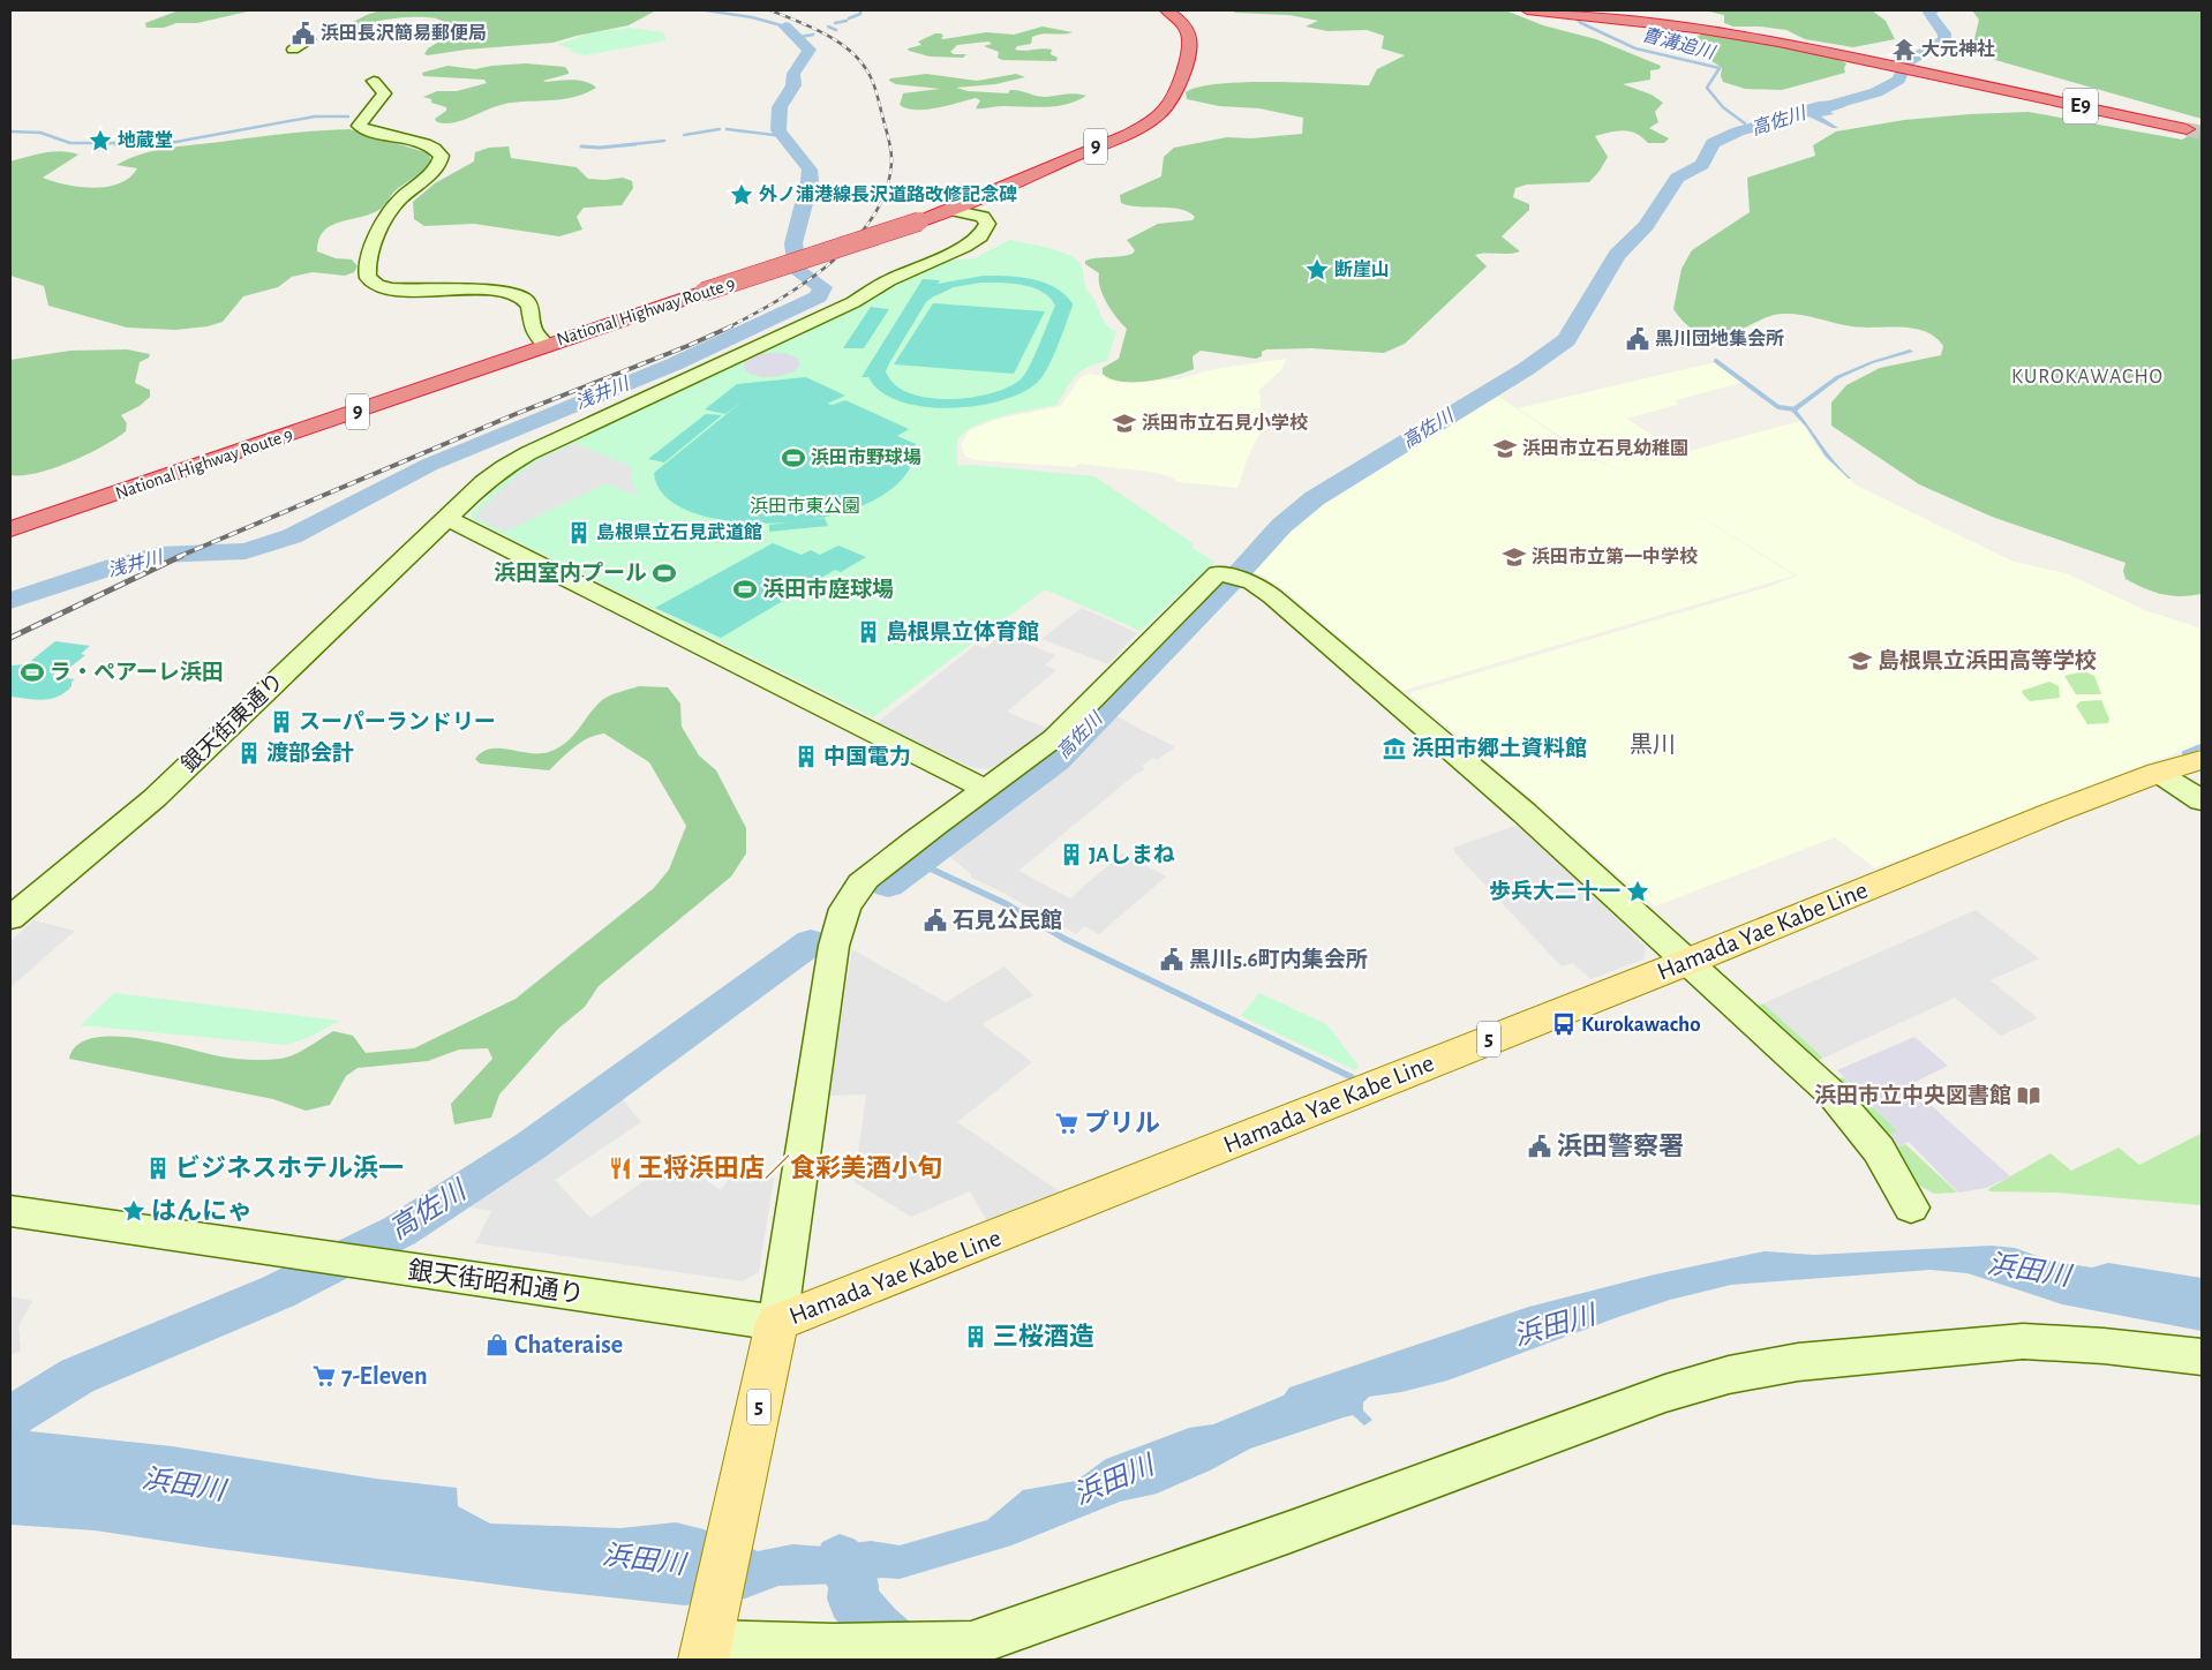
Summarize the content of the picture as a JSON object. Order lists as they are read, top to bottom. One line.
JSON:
{"streets":{"highway":["E9","9","National Highway Route 9"],"main road":["Hamada Yae Kabe Line","5"],"street":["銀天街東通り","銀天街昭和通り"]},"crossings":[["Hamada Yae Kabe Line","銀天街昭和通り"]],"districts":["KUROKAWACHO","黒川"],"water":["曹溝追川","高佐川","浅井川","浜田川"],"parks":["浜田市東公園"],"places":{"public building":["浜田長沢簡易郵便局","黒川団地集会所","石見公民館","黒川5.6町内集会所","浜田警察署"],"temple":["大元神社"],"place":["地蔵堂","外ノ浦港線長沢道路改修記念碑","断崖山","歩兵大二十一","はんにゃ"],"school or university":["浜田市立石見小学校","浜田市立石見幼稚園","浜田市立第一中学校","島根県立浜田高等学校"],"sports":["浜田市野球場","浜田室内プール","浜田市庭球場","ラ・ペアーレ浜田"],"building":["島根県立石見武道館","島根県立体育館","スーパーランドリー","渡部会計","中国電力","JAしまね","ビジネスホテル浜一","三桜酒造"],"museum":["浜田市郷土資料館"],"bus stop":["Kurokawacho"],"library":["浜田市立中央図書館"],"supermarket":["プリル","7-Eleven"],"restaurant":["王将浜田店／食彩美酒小旬"],"shop":["Chateraise"]}}
